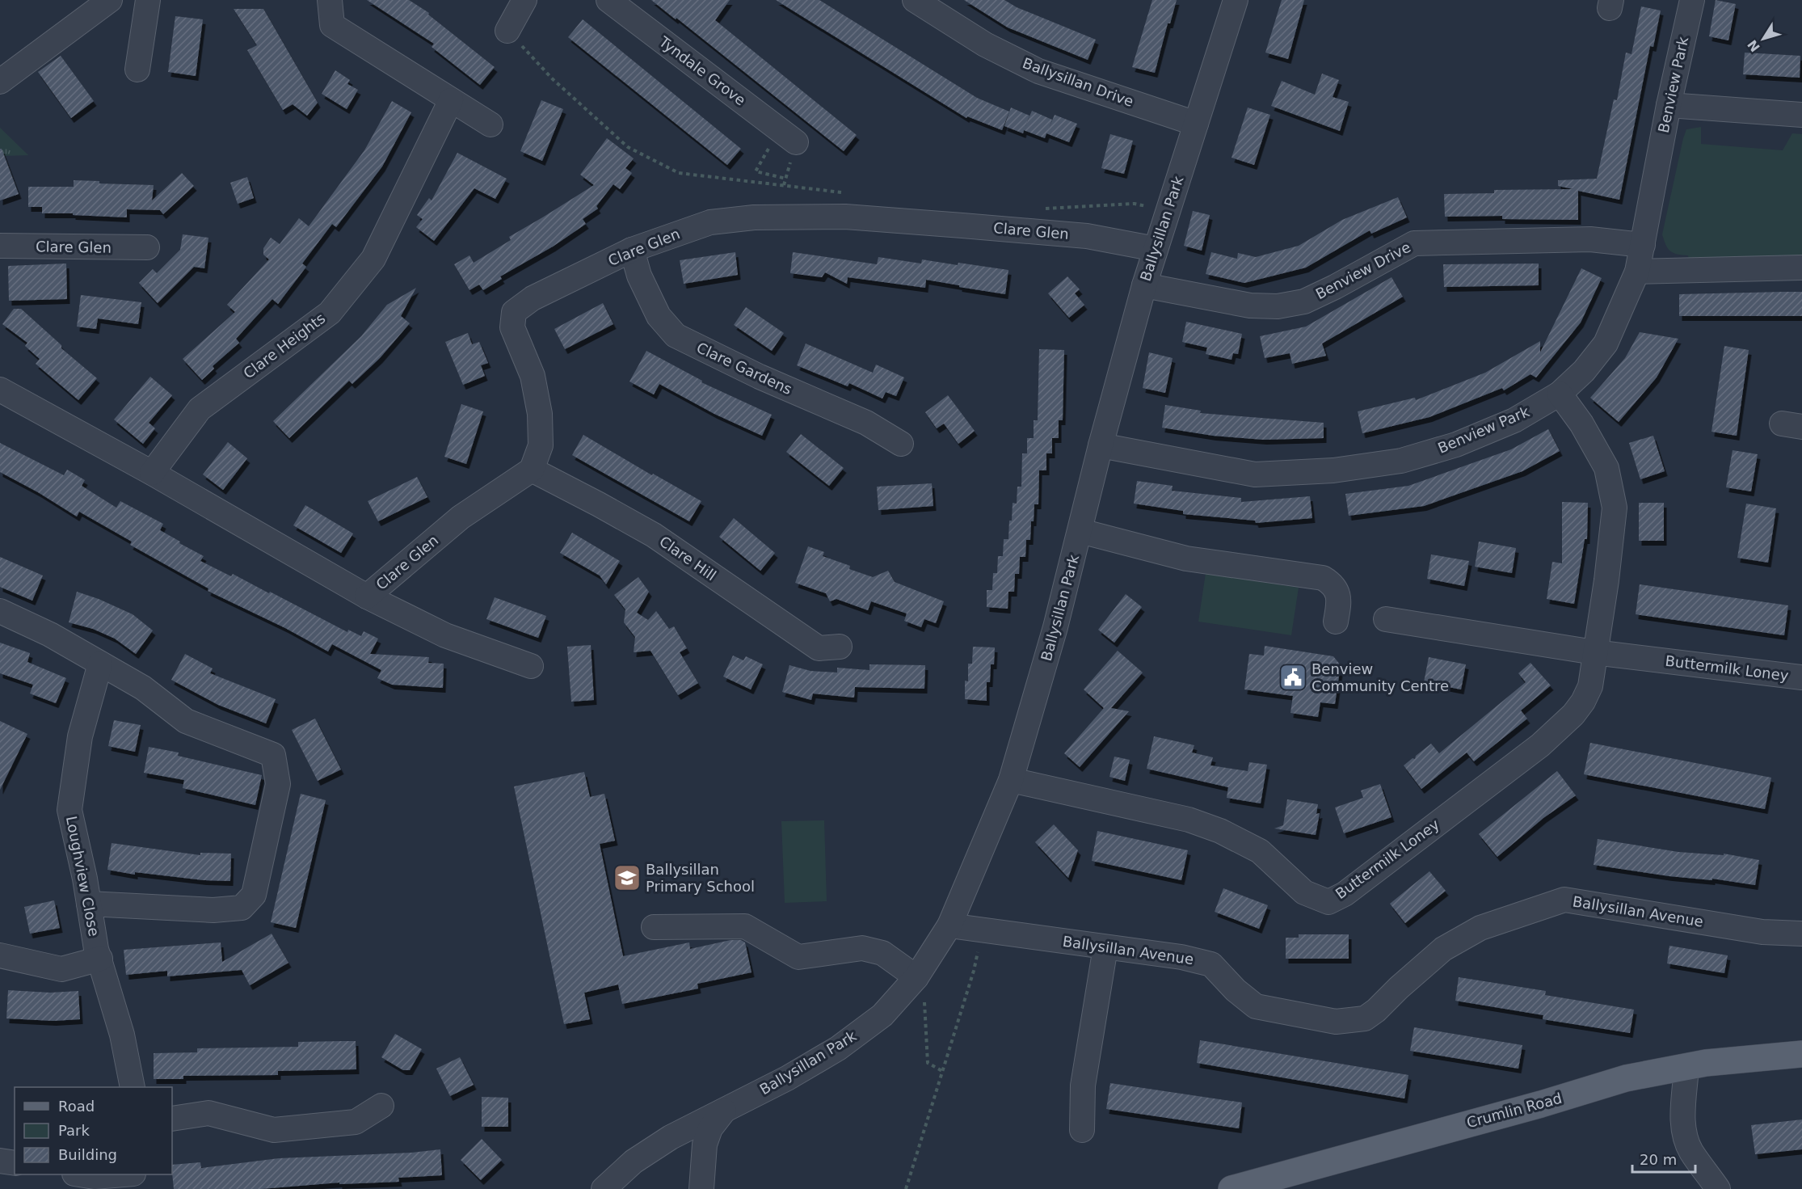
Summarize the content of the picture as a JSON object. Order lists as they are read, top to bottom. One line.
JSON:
{"streets":{"main road":["Crumlin Road"],"street":["Tyndale Grove","Ballysillan Drive","Benview Park","Ballysillan Park","Clare Glen","Benview Drive","Clare Heights","Clare Gardens","Clare Hill","Buttermilk Loney","Loughview Close","Ballysillan Avenue"]},"crossings":[["Ballysillan Drive","Ballysillan Park"],["Benview Park","Ballysillan Park"],["Benview Park","Benview Drive"],["Benview Park","Buttermilk Loney"],["Ballysillan Park","Clare Glen"],["Ballysillan Park","Benview Drive"],["Ballysillan Park","Buttermilk Loney"],["Ballysillan Park","Ballysillan Avenue"],["Clare Glen","Clare Heights"],["Clare Glen","Clare Gardens"],["Clare Glen","Clare Hill"]],"places":{"public building":["Benview Community Centre"],"school or university":["Ballysillan Primary School"]},"legend":["Road","Park","Building"],"scale_bar":"20 m","north":"bottom left"}
